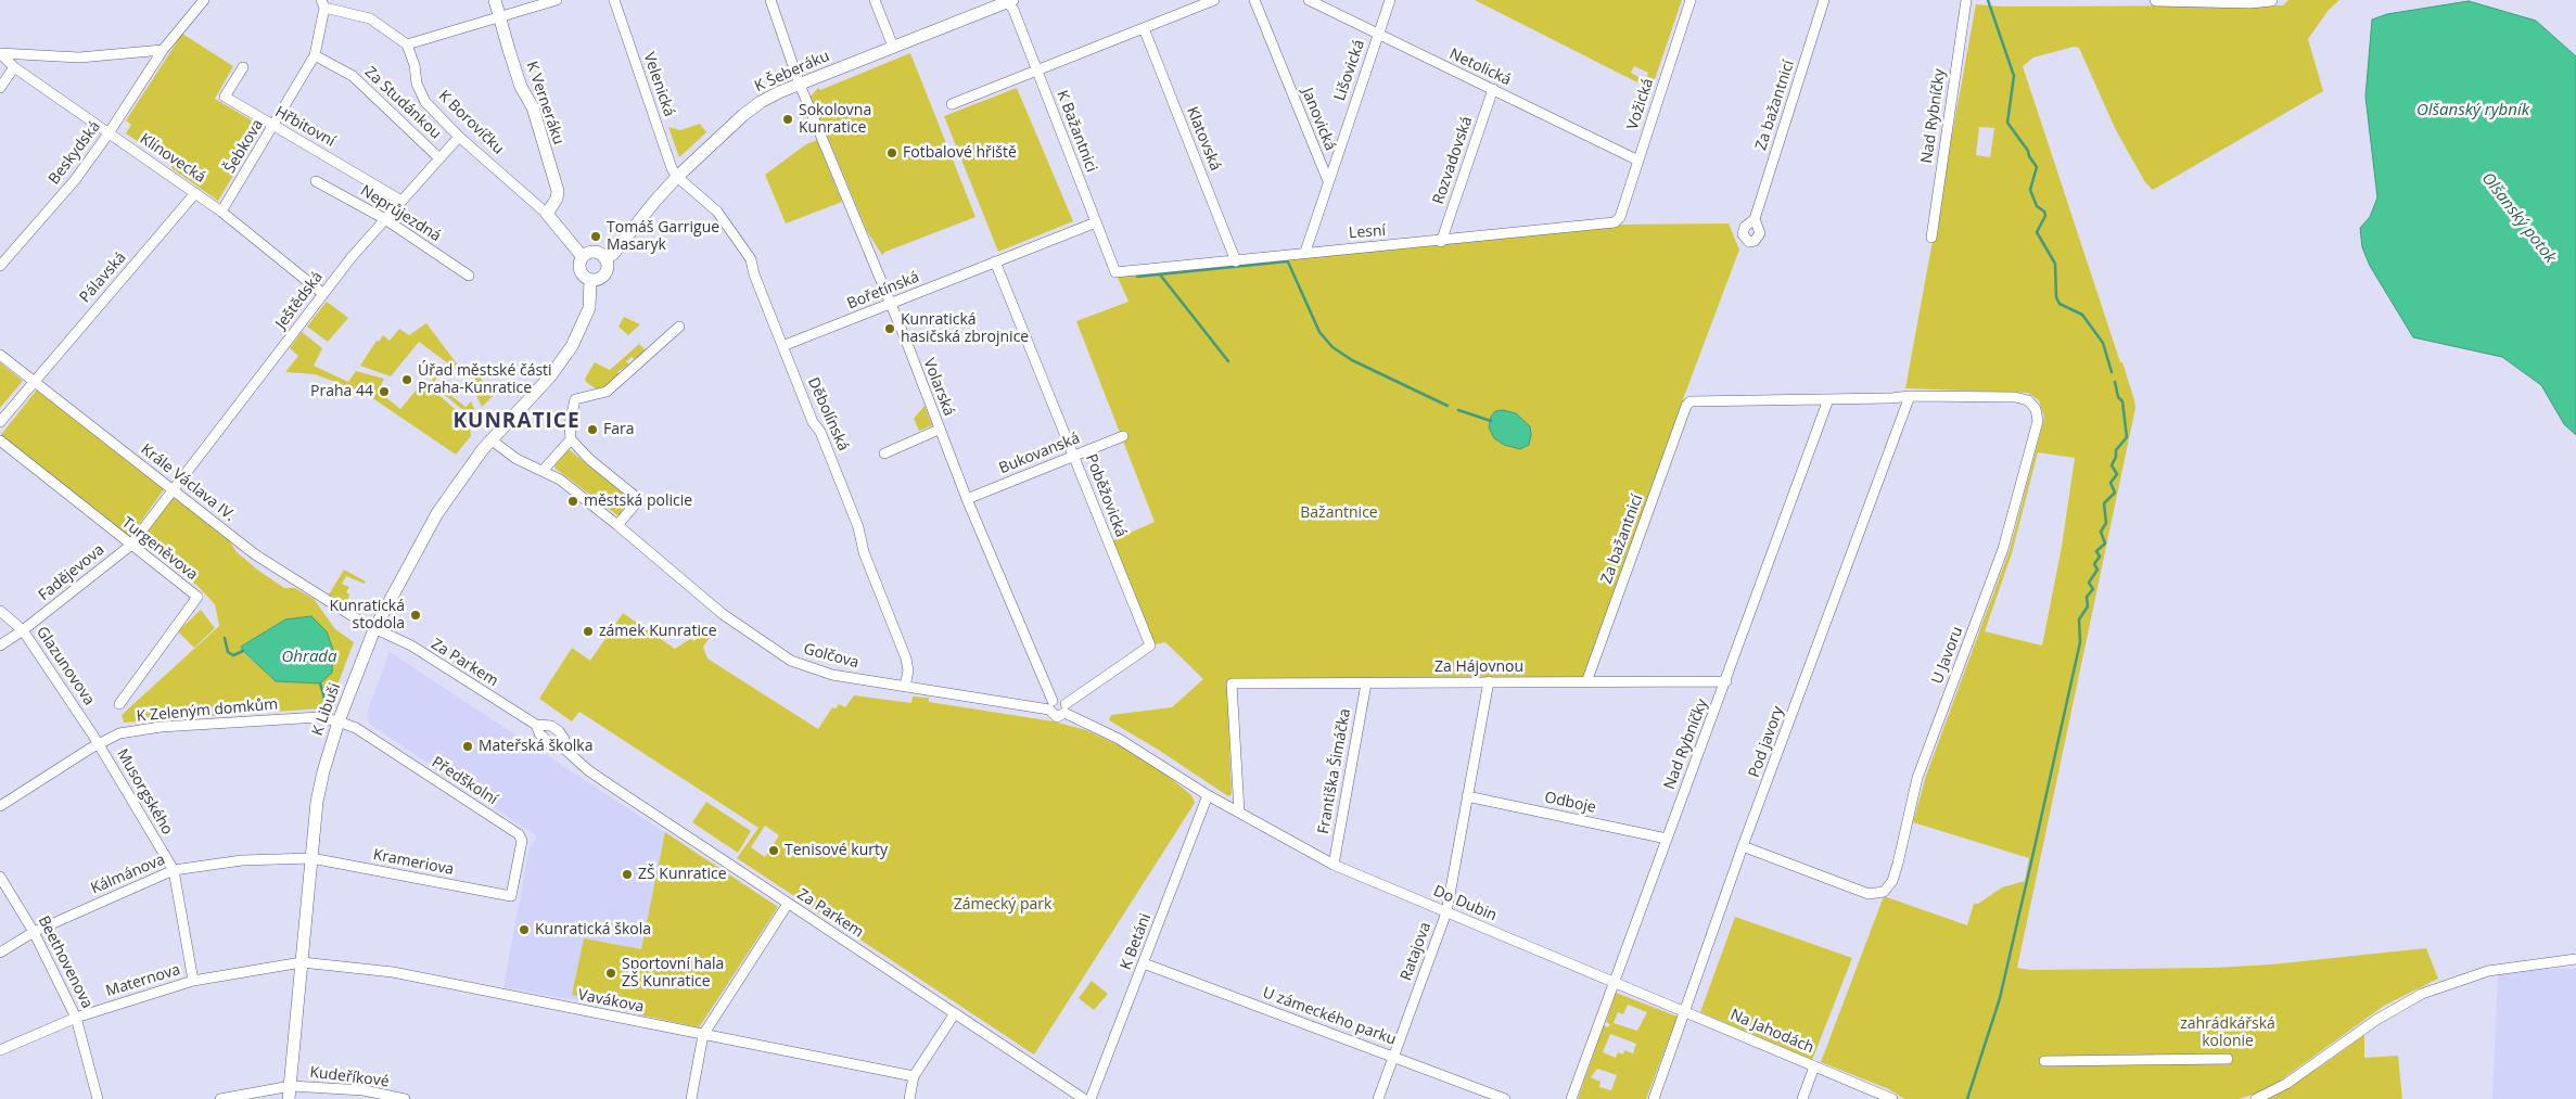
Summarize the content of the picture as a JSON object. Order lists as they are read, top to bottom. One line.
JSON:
{"streets":{"street":["Netolická","Lišovická","K Šeberáku","Velenická","Za Studánkou","K Verneráku","Vožická","Za bažantnicí","Nad Rybníčky","Janovická","K Borovíčku","Hřbitovní","K Bažantnici","Klatovská","Šebkova","Beskydská","Klínovecká","Rozvadovská","Neprůjezdná","Lesní","Pálavská","Bořetínská","Ještědská","Volarská","Děbolínská","Bukovanská","Krále Václava IV.","Poběžovická","Turgeněvova","Fadějevova","U Javoru","Golčova","Za Parkem","Glazunovova","Za Hájovnou","K Libuši","K Zeleným domkům","Pod javory","Františka Šimáčka","Předškolní","Musorgského","Odboje","Krameriova","Kálmánova","Do Dubin","K Betáni","Ratajova","Beethovenova","Maternova","Vavákova","U zámeckého parku","Na Jahodách","Kudeříkové"]},"crossings":[["Netolická","Lišovická"],["Netolická","Vožická"],["Netolická","Rozvadovská"],["Lišovická","Janovická"],["K Šeberáku","Velenická"],["K Šeberáku","K Borovíčku"],["K Šeberáku","K Bažantnici"],["K Šeberáku","Volarská"],["K Šeberáku","Děbolínská"],["K Šeberáku","K Libuši"],["Velenická","Děbolínská"],["Za Studánkou","Šebkova"],["Za Studánkou","Ještědská"],["K Verneráku","K Borovíčku"],["Vožická","Lesní"],["Za bažantnicí","U Javoru"],["Za bažantnicí","Za Hájovnou"],["Nad Rybníčky","U Javoru"],["Nad Rybníčky","Za Hájovnou"],["Nad Rybníčky","Odboje"],["Nad Rybníčky","Do Dubin"],["K Borovíčku","Ještědská"],["K Borovíčku","K Libuši"],["Hřbitovní","Šebkova"],["Hřbitovní","Ještědská"],["K Bažantnici","Lesní"],["K Bažantnici","Bořetínská"],["Klatovská","Lesní"],["Šebkova","Klínovecká"],["Beskydská","Klínovecká"],["Klínovecká","Pálavská"],["Klínovecká","Ještědská"],["Rozvadovská","Lesní"],["Neprůjezdná","Ještědská"],["Pálavská","Krále Václava IV."],["Bořetínská","Volarská"],["Bořetínská","Děbolínská"],["Bořetínská","Poběžovická"],["Ještědská","Krále Václava IV."],["Ještědská","Fadějevova"],["Volarská","Bukovanská"],["Volarská","Golčova"],["Děbolínská","Golčova"],["Bukovanská","Poběžovická"],["Krále Václava IV.","Fadějevova"],["Krále Václava IV.","Za Parkem"],["Krále Václava IV.","K Libuši"],["Turgeněvova","Fadějevova"],["Fadějevova","Glazunovova"],["U Javoru","Pod javory"],["Za Parkem","K Libuši"],["Glazunovova","K Zeleným domkům"],["Glazunovova","Musorgského"],["Za Hájovnou","Františka Šimáčka"],["Za Hájovnou","Do Dubin"],["Za Hájovnou","Ratajova"],["K Libuši","K Zeleným domkům"],["K Libuši","Předškolní"],["K Libuši","Krameriova"],["K Libuši","Kálmánova"],["K Libuši","Maternova"],["K Libuši","Vavákova"],["K Libuši","Kudeříkové"],["K Zeleným domkům","Předškolní"],["K Zeleným domkům","Musorgského"],["Pod javory","Do Dubin"],["Pod javory","Na Jahodách"],["Františka Šimáčka","Do Dubin"],["Předškolní","Krameriova"],["Musorgského","Kálmánova"],["Musorgského","Maternova"],["Odboje","Ratajova"],["Krameriova","Kálmánova"],["Kálmánova","Beethovenova"],["Do Dubin","K Betáni"],["Do Dubin","Ratajova"],["Do Dubin","Na Jahodách"],["K Betáni","U zámeckého parku"],["Ratajova","U zámeckého parku"],["Beethovenova","Maternova"],["Maternova","Vavákova"]],"districts":["KUNRATICE"],"water":["Olšanský rybník","Olšanský potok","Ohrada"],"parks":["Bažantnice","Zámecký park","zahrádkářská kolonie"],"places":["Sokolovna Kunratice","Fotbalové hřiště","Tomáš Garrigue Masaryk","Kunratická hasičská zbrojnice","Úřad městské části Praha-Kunratice","Praha 44","Fara","městská policie","Kunratická stodola","zámek Kunratice","Mateřská školka","Tenisové kurty","ZŠ Kunratice","Kunratická škola","Sportovní hala ZŠ Kunratice"]}
